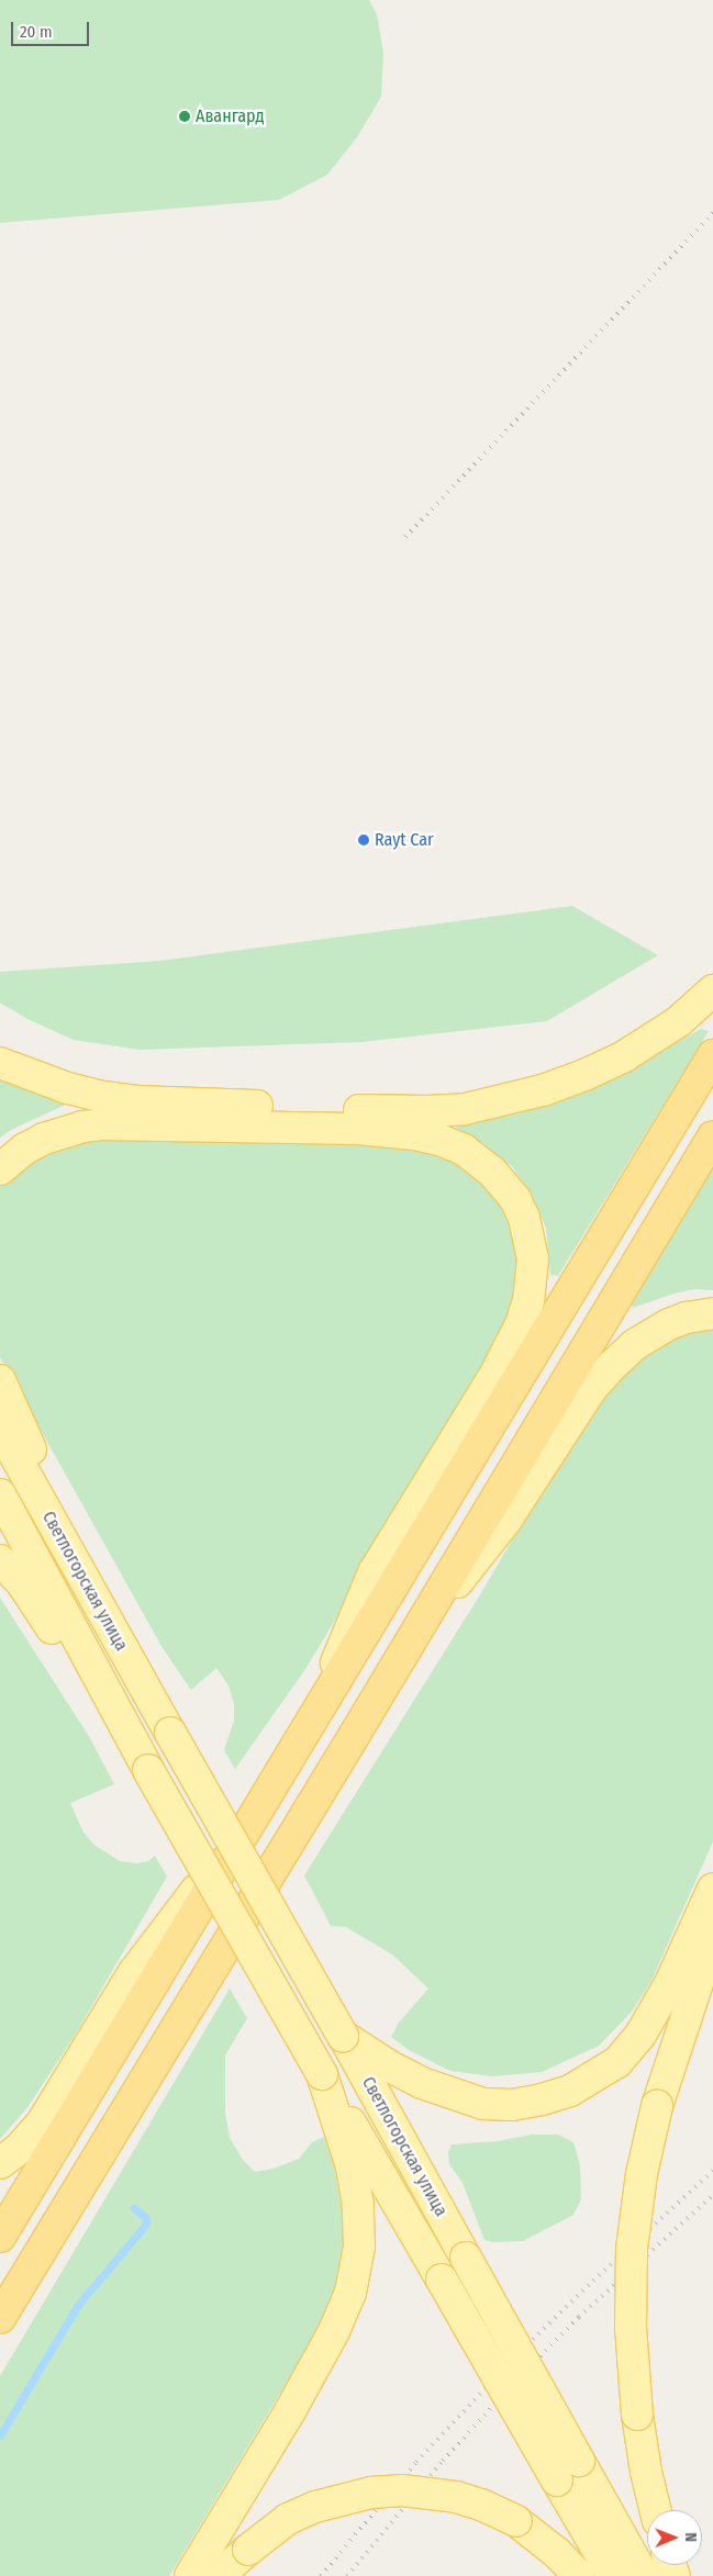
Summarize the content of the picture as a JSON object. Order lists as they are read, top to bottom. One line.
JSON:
{"streets":{"main road":["Светлогорская улица"]},"places":["Авангард","Rayt Car"],"scale_bar":"20 m","north":"right"}
